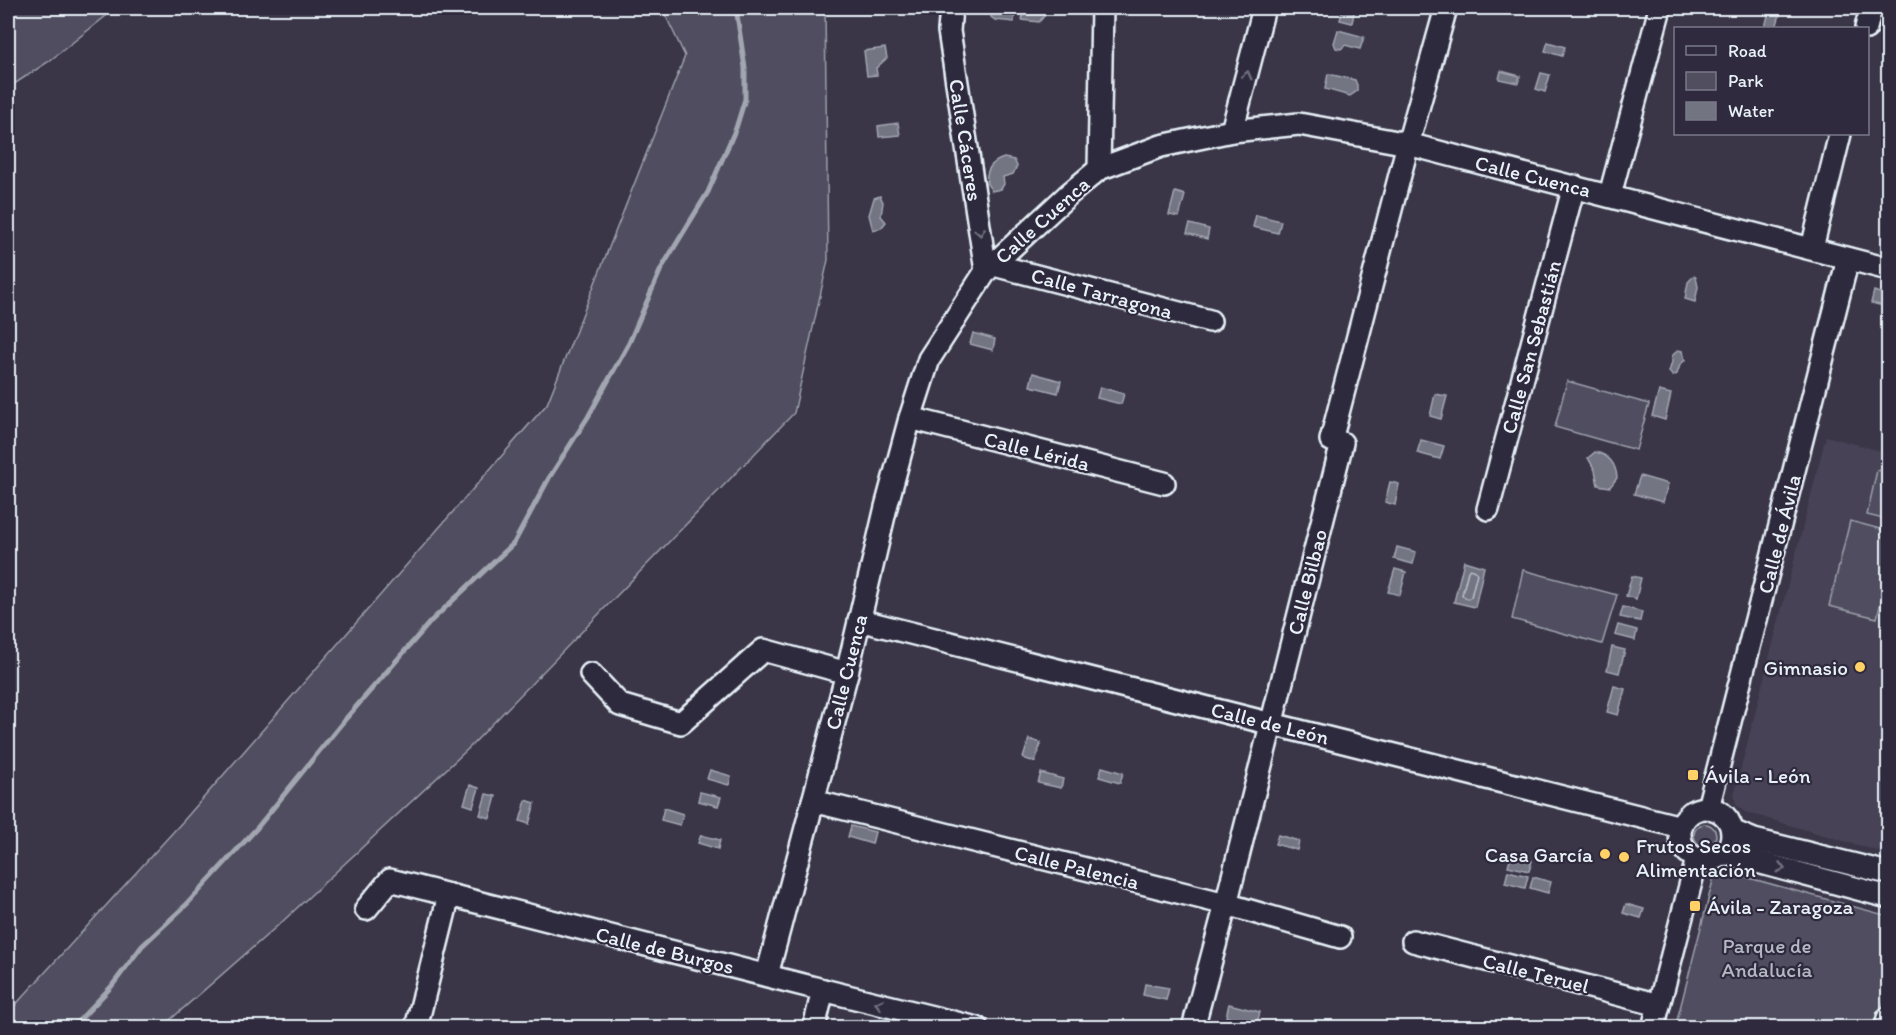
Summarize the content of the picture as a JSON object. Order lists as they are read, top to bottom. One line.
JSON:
{"streets":{"street":["Calle Cáceres","Calle Cuenca","Calle Tarragona","Calle San Sebastián","Calle Lérida","Calle de Ávila","Calle Bilbao","Calle de León","Calle Palencia","Calle de Burgos","Calle Teruel"]},"crossings":[["Calle Cáceres","Calle Cuenca"],["Calle Cáceres","Calle Tarragona"],["Calle Cuenca","Calle Tarragona"],["Calle Cuenca","Calle San Sebastián"],["Calle Cuenca","Calle Lérida"],["Calle Cuenca","Calle de Ávila"],["Calle Cuenca","Calle Bilbao"],["Calle Cuenca","Calle de León"],["Calle Cuenca","Calle Palencia"],["Calle Cuenca","Calle de Burgos"],["Calle de Ávila","Calle de León"],["Calle Bilbao","Calle de León"],["Calle Bilbao","Calle Palencia"]],"parks":["Parque de Andalucía"],"places":{"other":["Gimnasio","Casa García","Frutos Secos Alimentación"],"transit":["Ávila - León","Ávila - Zaragoza"]},"legend":["Road","Park","Water"]}
